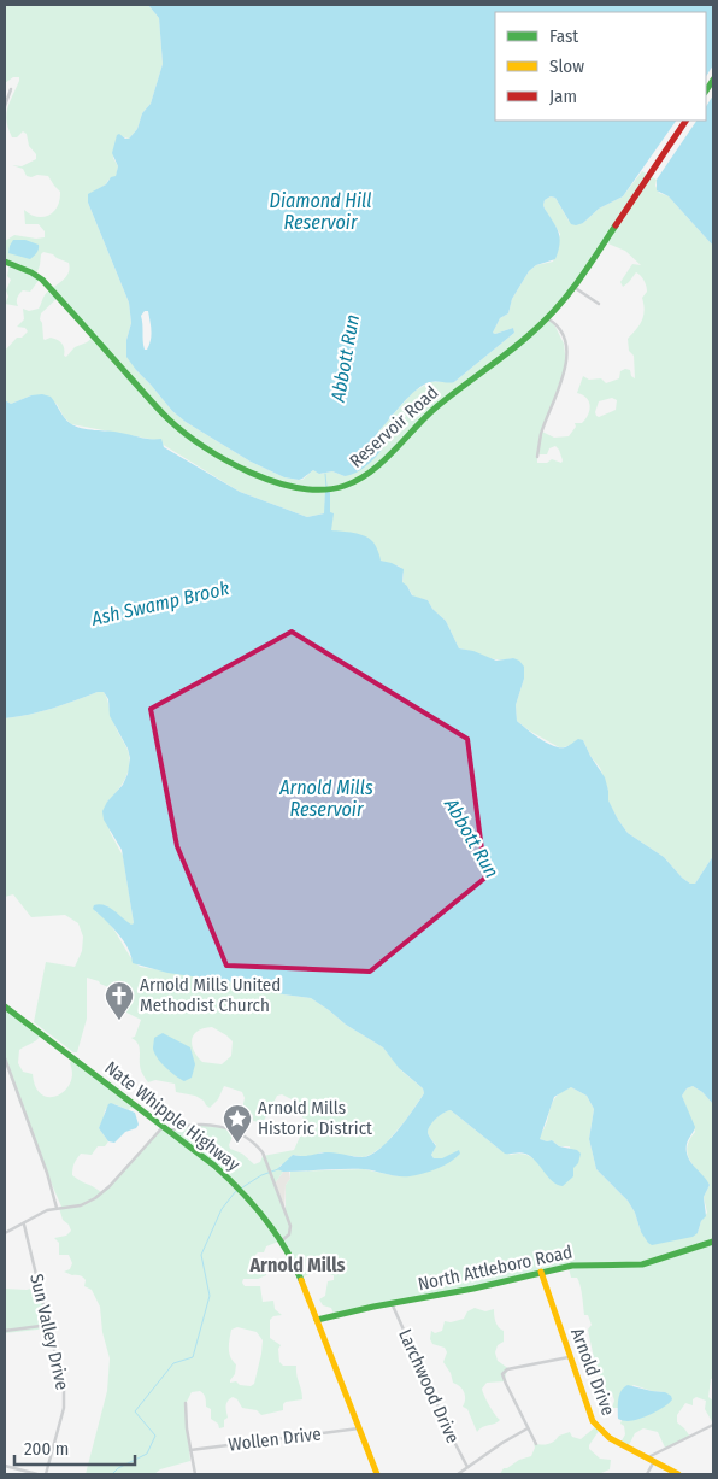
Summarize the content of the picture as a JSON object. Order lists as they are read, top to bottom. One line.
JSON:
{"streets":{"street":["Reservoir Road","Nate Whipple Highway","North Attleboro Road","Sun Valley Drive","Arnold Drive","Larchwood Drive","Wollen Drive"]},"crossings":[["Nate Whipple Highway","North Attleboro Road"],["Nate Whipple Highway","Wollen Drive"],["North Attleboro Road","Arnold Drive"],["North Attleboro Road","Larchwood Drive"]],"districts":["Arnold Mills"],"water":["Diamond Hill Reservoir","Abbott Run","Ash Swamp Brook","Arnold Mills Reservoir"],"places":{"church":["Arnold Mills United Methodist Church"],"place":["Arnold Mills Historic District"]},"legend":["Fast","Slow","Jam"],"scale_bar":"200 m"}
